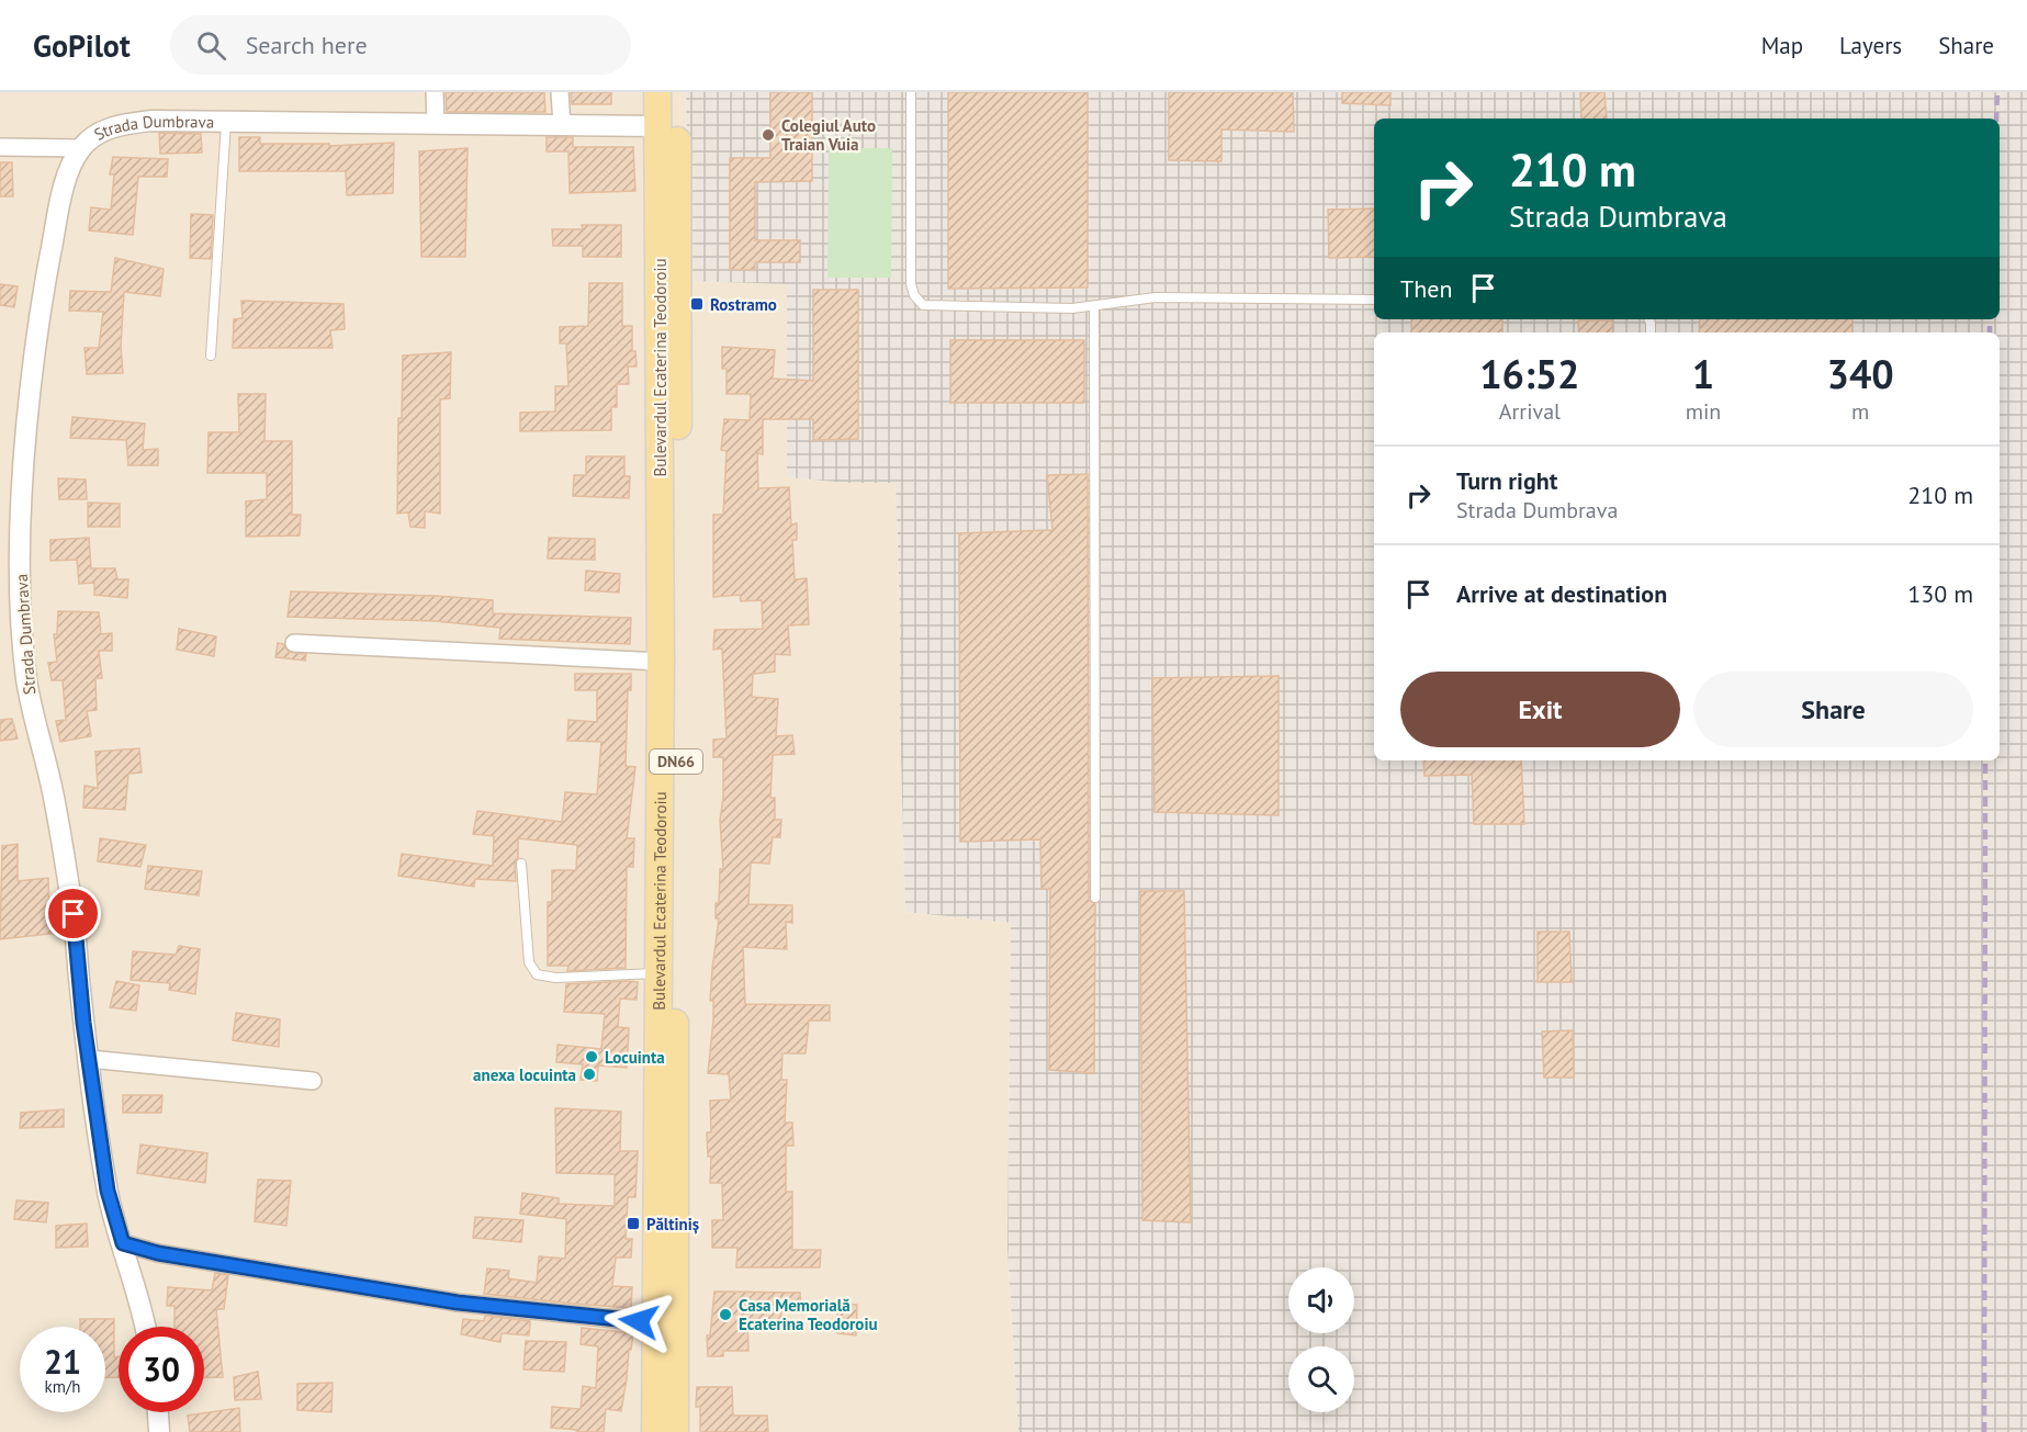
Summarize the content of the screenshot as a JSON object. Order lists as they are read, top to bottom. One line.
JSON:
{"streets":{"main road":["Bulevardul Ecaterina Teodoroiu","DN66"],"street":["Strada Dumbrava"]},"crossings":[["Strada Dumbrava","Bulevardul Ecaterina Teodoroiu"]],"places":{"other":["Colegiul Auto Traian Vuia","Locuinta","anexa locuinta","Casa Memorială Ecaterina Teodoroiu"],"transit":["Rostramo","Păltiniș"]},"page":{"header":"GoPilot","search":"Search here","nav":["Map","Layers","Share"],"turn":["210 m","Strada Dumbrava"],"then":"Then","eta":["16:52","Arrival","1","min","340","m"],"list":[{"name":"Turn right","note":"Strada Dumbrava","value":"210 m"},{"name":"Arrive at destination","value":"130 m"}],"buttons":["Exit","Share"],"speed":"21 km/h","limit":"30"}}
